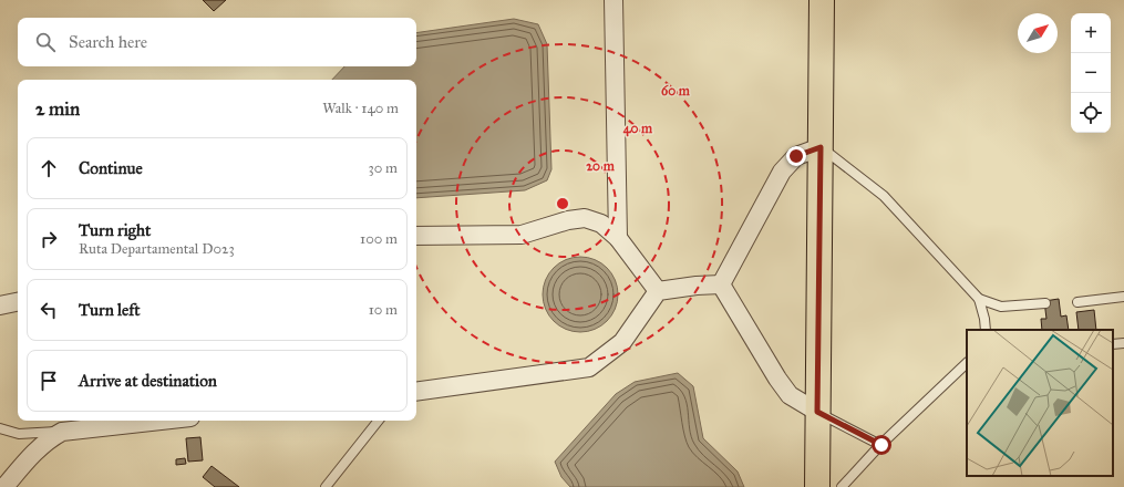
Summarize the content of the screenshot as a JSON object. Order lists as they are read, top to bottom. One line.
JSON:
{"north":"top right","page":{"map_buttons":["+","−"],"search":"Search here","heading":["2 min","Walk · 140 m"],"list":[["Continue","30 m"],["Turn right","Ruta Departamental D023","100 m"],["Turn left","10 m"],"Arrive at destination"]},"rings":["60 m","40 m","20 m"]}
